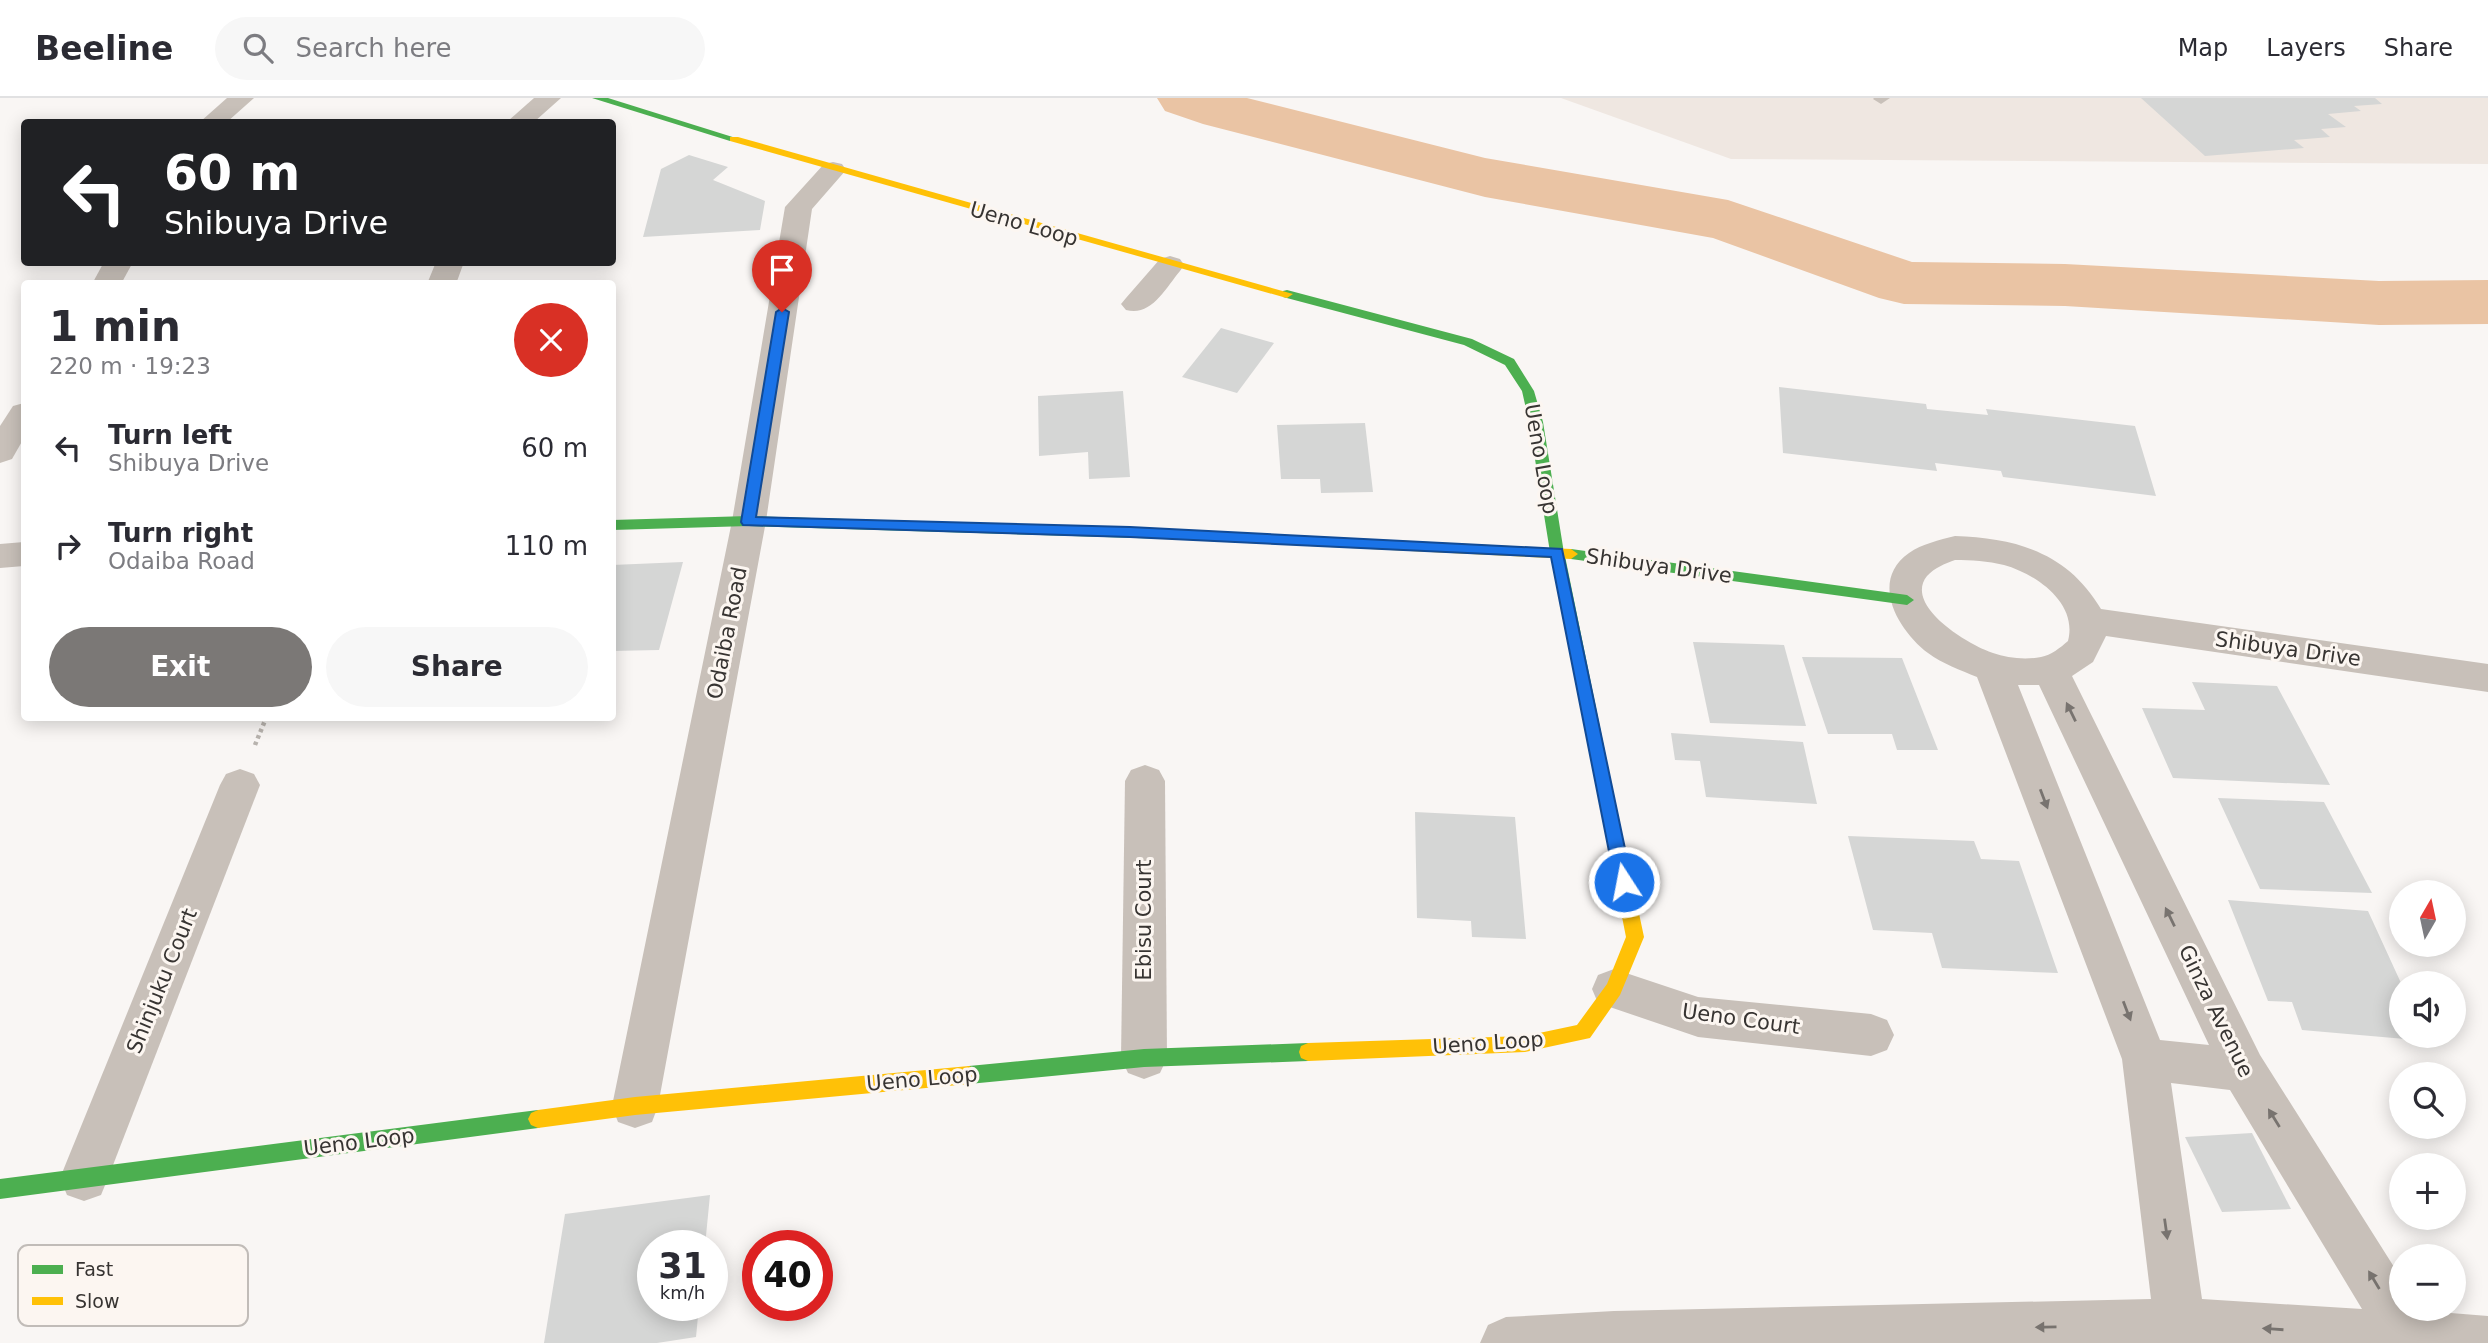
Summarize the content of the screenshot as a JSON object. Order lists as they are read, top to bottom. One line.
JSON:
{"streets":{"street":["Ueno Loop","Shibuya Drive","Odaiba Road","Ebisu Court","Shinjuku Court","Ginza Avenue","Ueno Court"]},"crossings":[["Ueno Loop","Shibuya Drive"],["Ueno Loop","Odaiba Road"],["Ueno Loop","Ebisu Court"],["Ueno Loop","Shinjuku Court"],["Ueno Loop","Ueno Court"],["Shibuya Drive","Odaiba Road"],["Shibuya Drive","Ginza Avenue"]],"legend":["Fast","Slow"],"north":"top","page":{"header":"Beeline","search":"Search here","nav":["Map","Layers","Share"],"turn":["60 m","Shibuya Drive"],"heading":["1 min","220 m · 19:23"],"list":[{"name":"Turn left","note":"Shibuya Drive","value":"60 m"},{"name":"Turn right","note":"Odaiba Road","value":"110 m"}],"buttons":["Exit","Share"],"map_buttons":["+","−"],"speed":"31 km/h","limit":"40"}}
